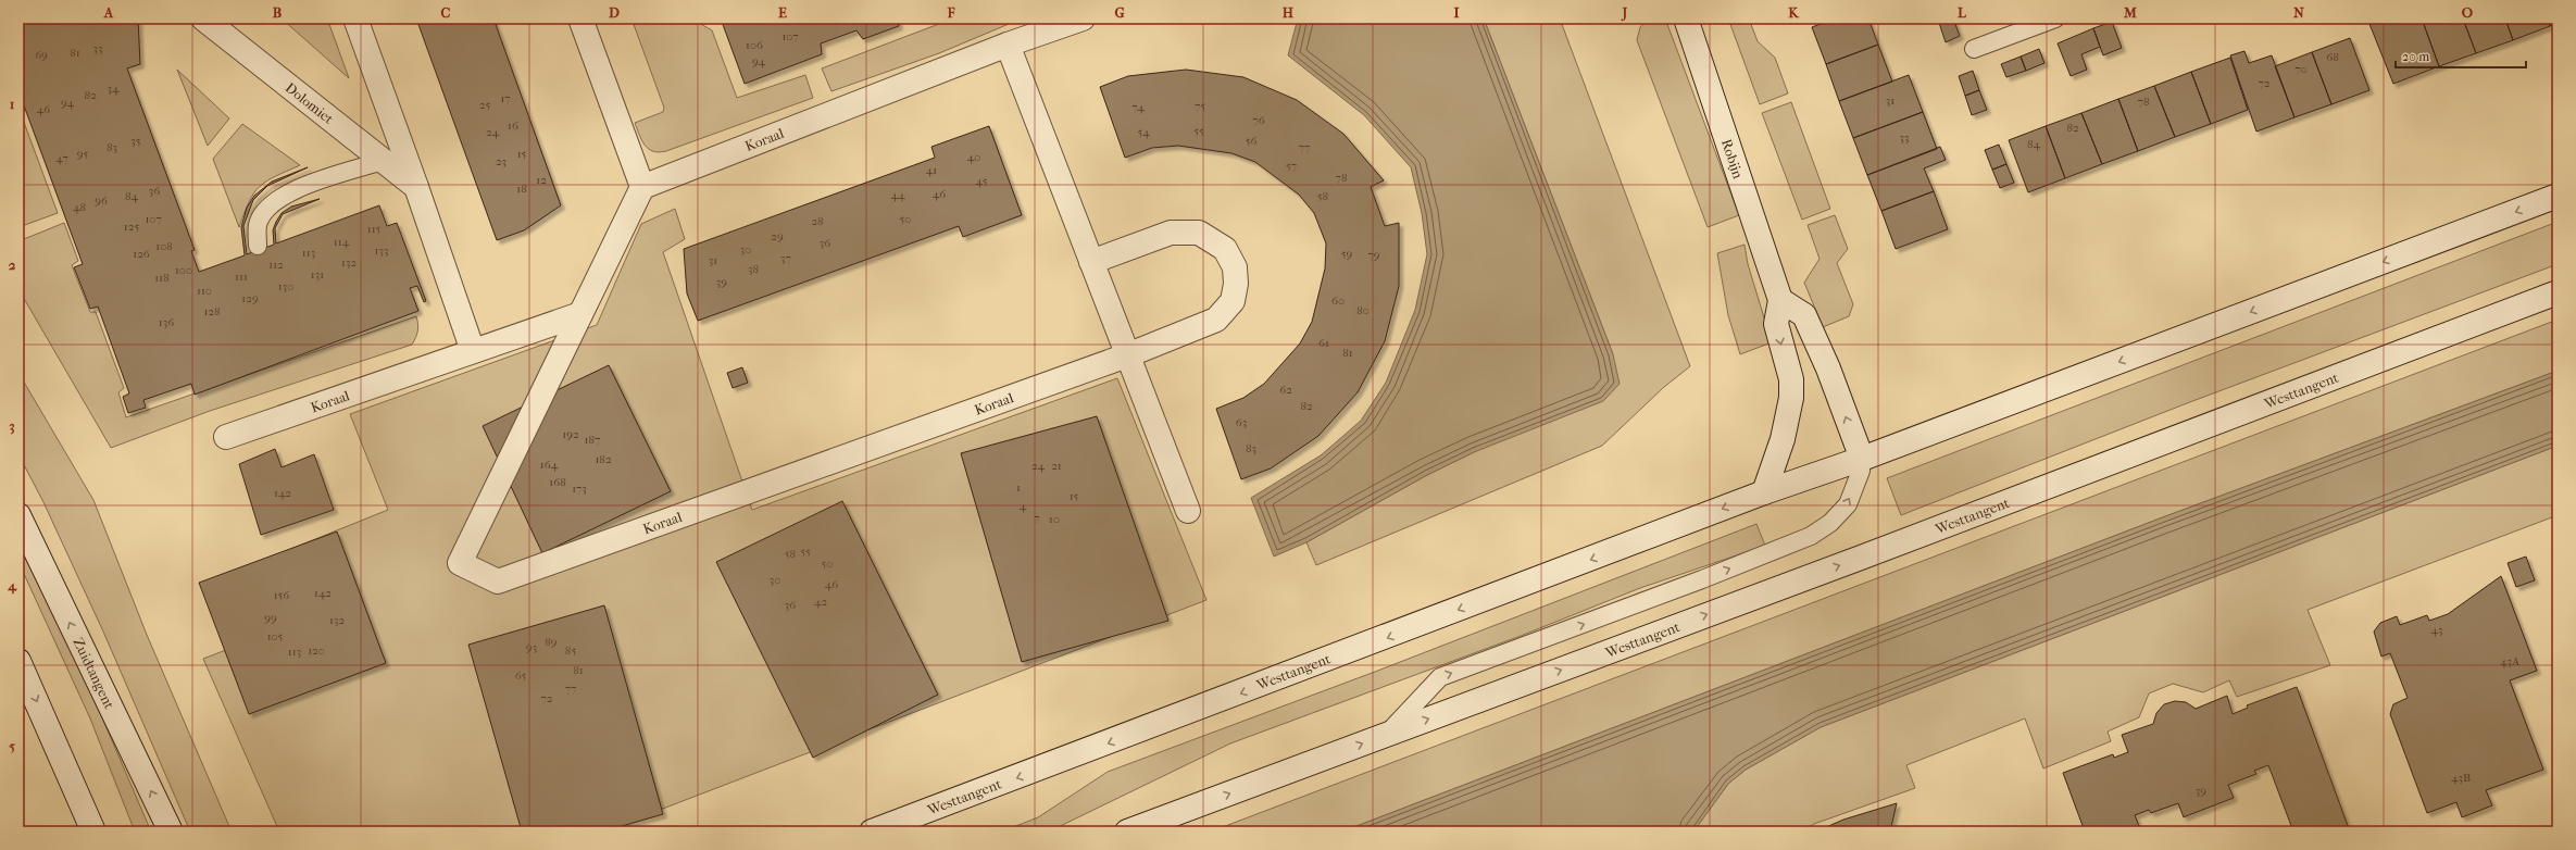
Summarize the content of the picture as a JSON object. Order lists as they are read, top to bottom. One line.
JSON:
{"streets":{"street":["Dolomiet","Koraal","Robijn","Westtangent","Zuidtangent"]},"crossings":[["Robijn","Westtangent"]],"one_way":["Robijn"],"house_numbers":["107","106","33","81","69","68","94","70","72","34","82","17","31","78","94","25","75","74","46","76","16","82","55","24","54","33","35","56","84","83","77","95","15","40","47","23","57","41","78","12","45","18","36","46","44","84","58","96","48","107","50","28","125","115","29","114","36","108","30","133","113","126","59","79","37","31","132","112","38","100","131","111","118","39","130","110","129","60","80","128","136","61","81","62","82","63","192","187","83","182","164","24","21","168","1","173","142","15","4","7","10","55","58","50","30","46","142","156","42","36","99","132","43","105","89","93","120","85","113","43A","81","65","77","72","43B","39"],"scale_bar":"20 m","grid":{"columns":["A","B","C","D","E","F","G","H","I","J","K","L","M","N","O"],"rows":["1","2","3","4","5"]}}
